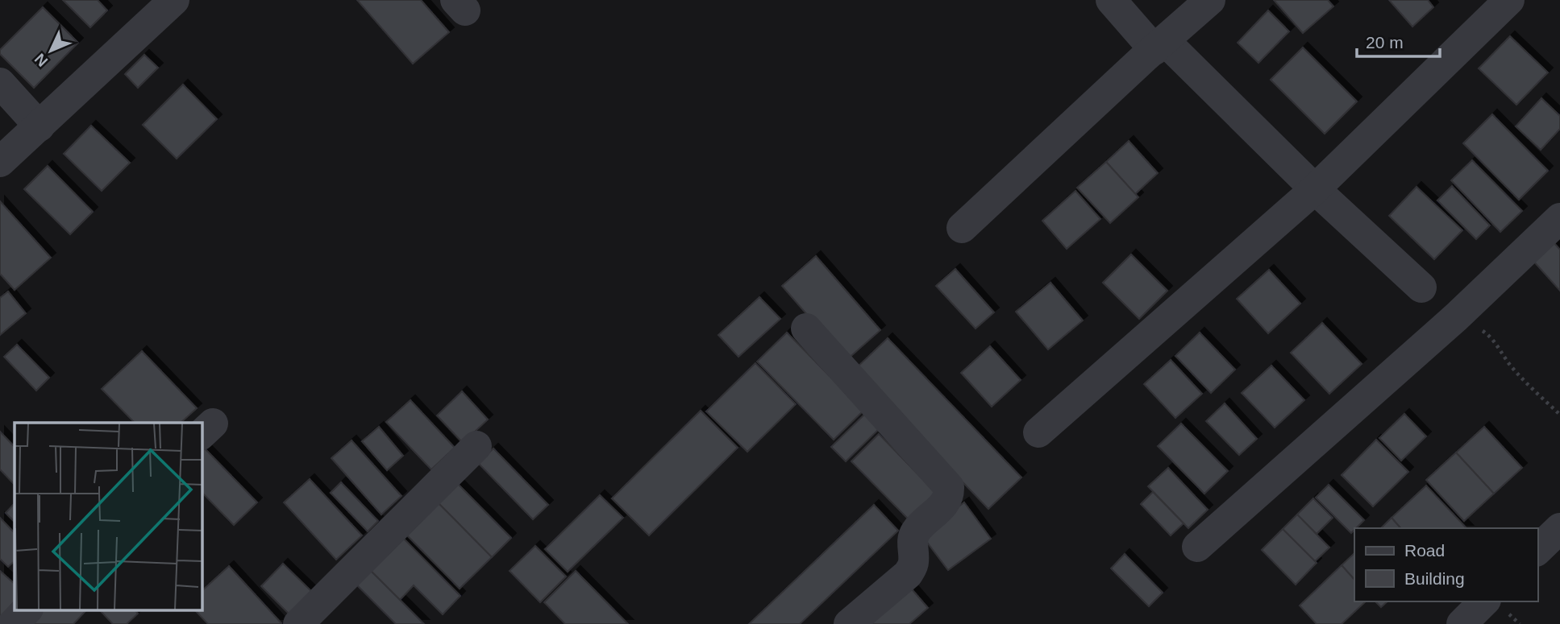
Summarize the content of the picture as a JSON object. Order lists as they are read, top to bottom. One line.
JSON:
{"legend":["Road","Building"],"scale_bar":"20 m","north":"bottom left"}
